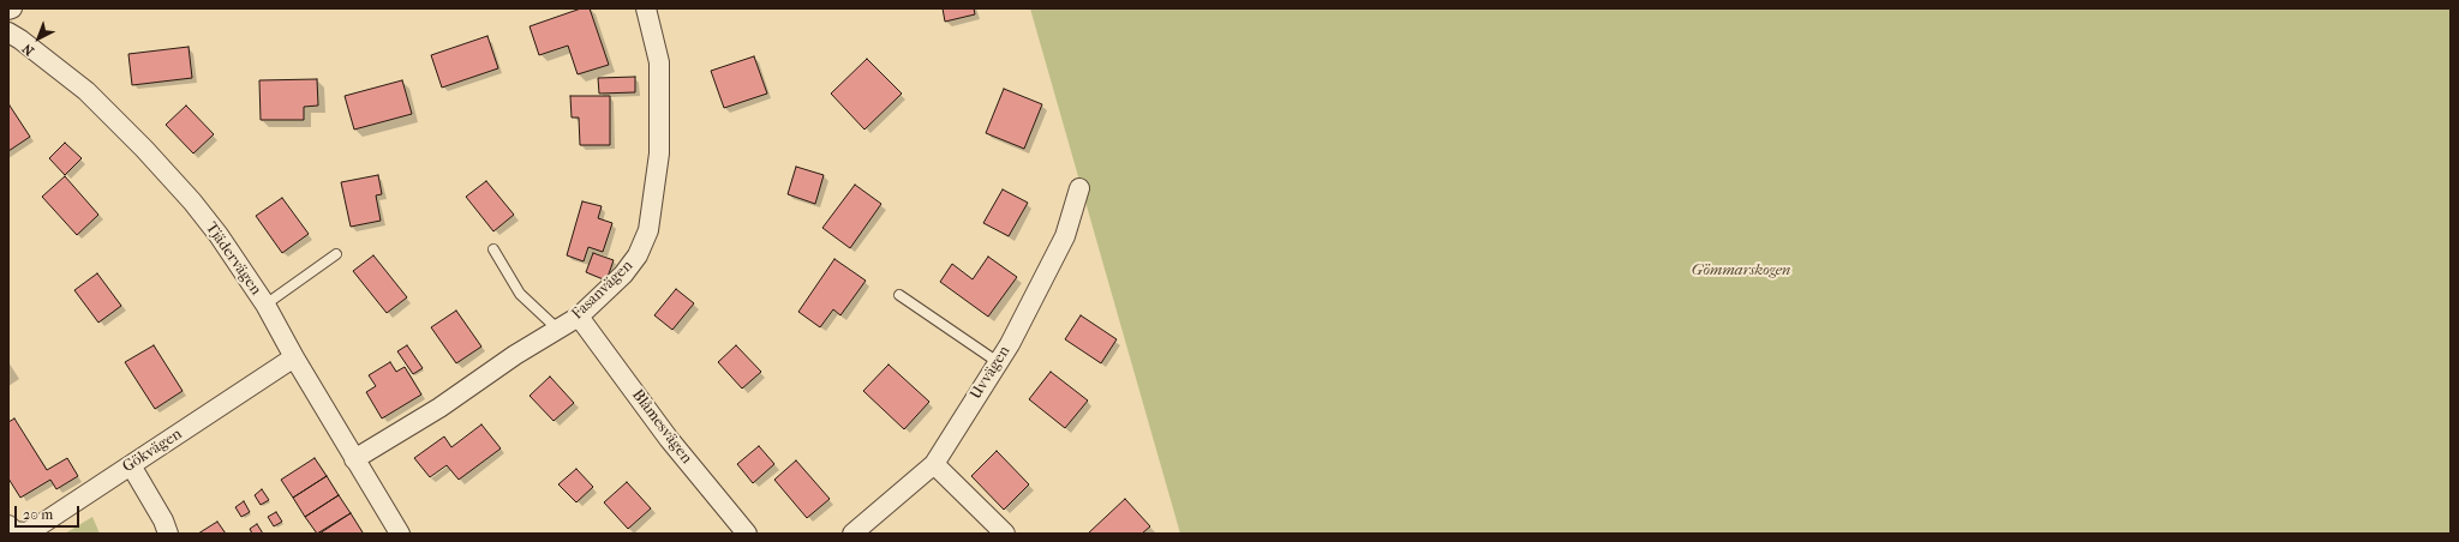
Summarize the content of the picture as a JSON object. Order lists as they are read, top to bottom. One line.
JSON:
{"streets":{"street":["Tjädervägen","Fasanvägen","Uvvägen","Blåmesvägen","Gökvägen"]},"crossings":[["Tjädervägen","Fasanvägen"],["Tjädervägen","Gökvägen"],["Fasanvägen","Blåmesvägen"]],"parks":["Gömmarskogen"],"scale_bar":"20 m","north":"bottom left"}
